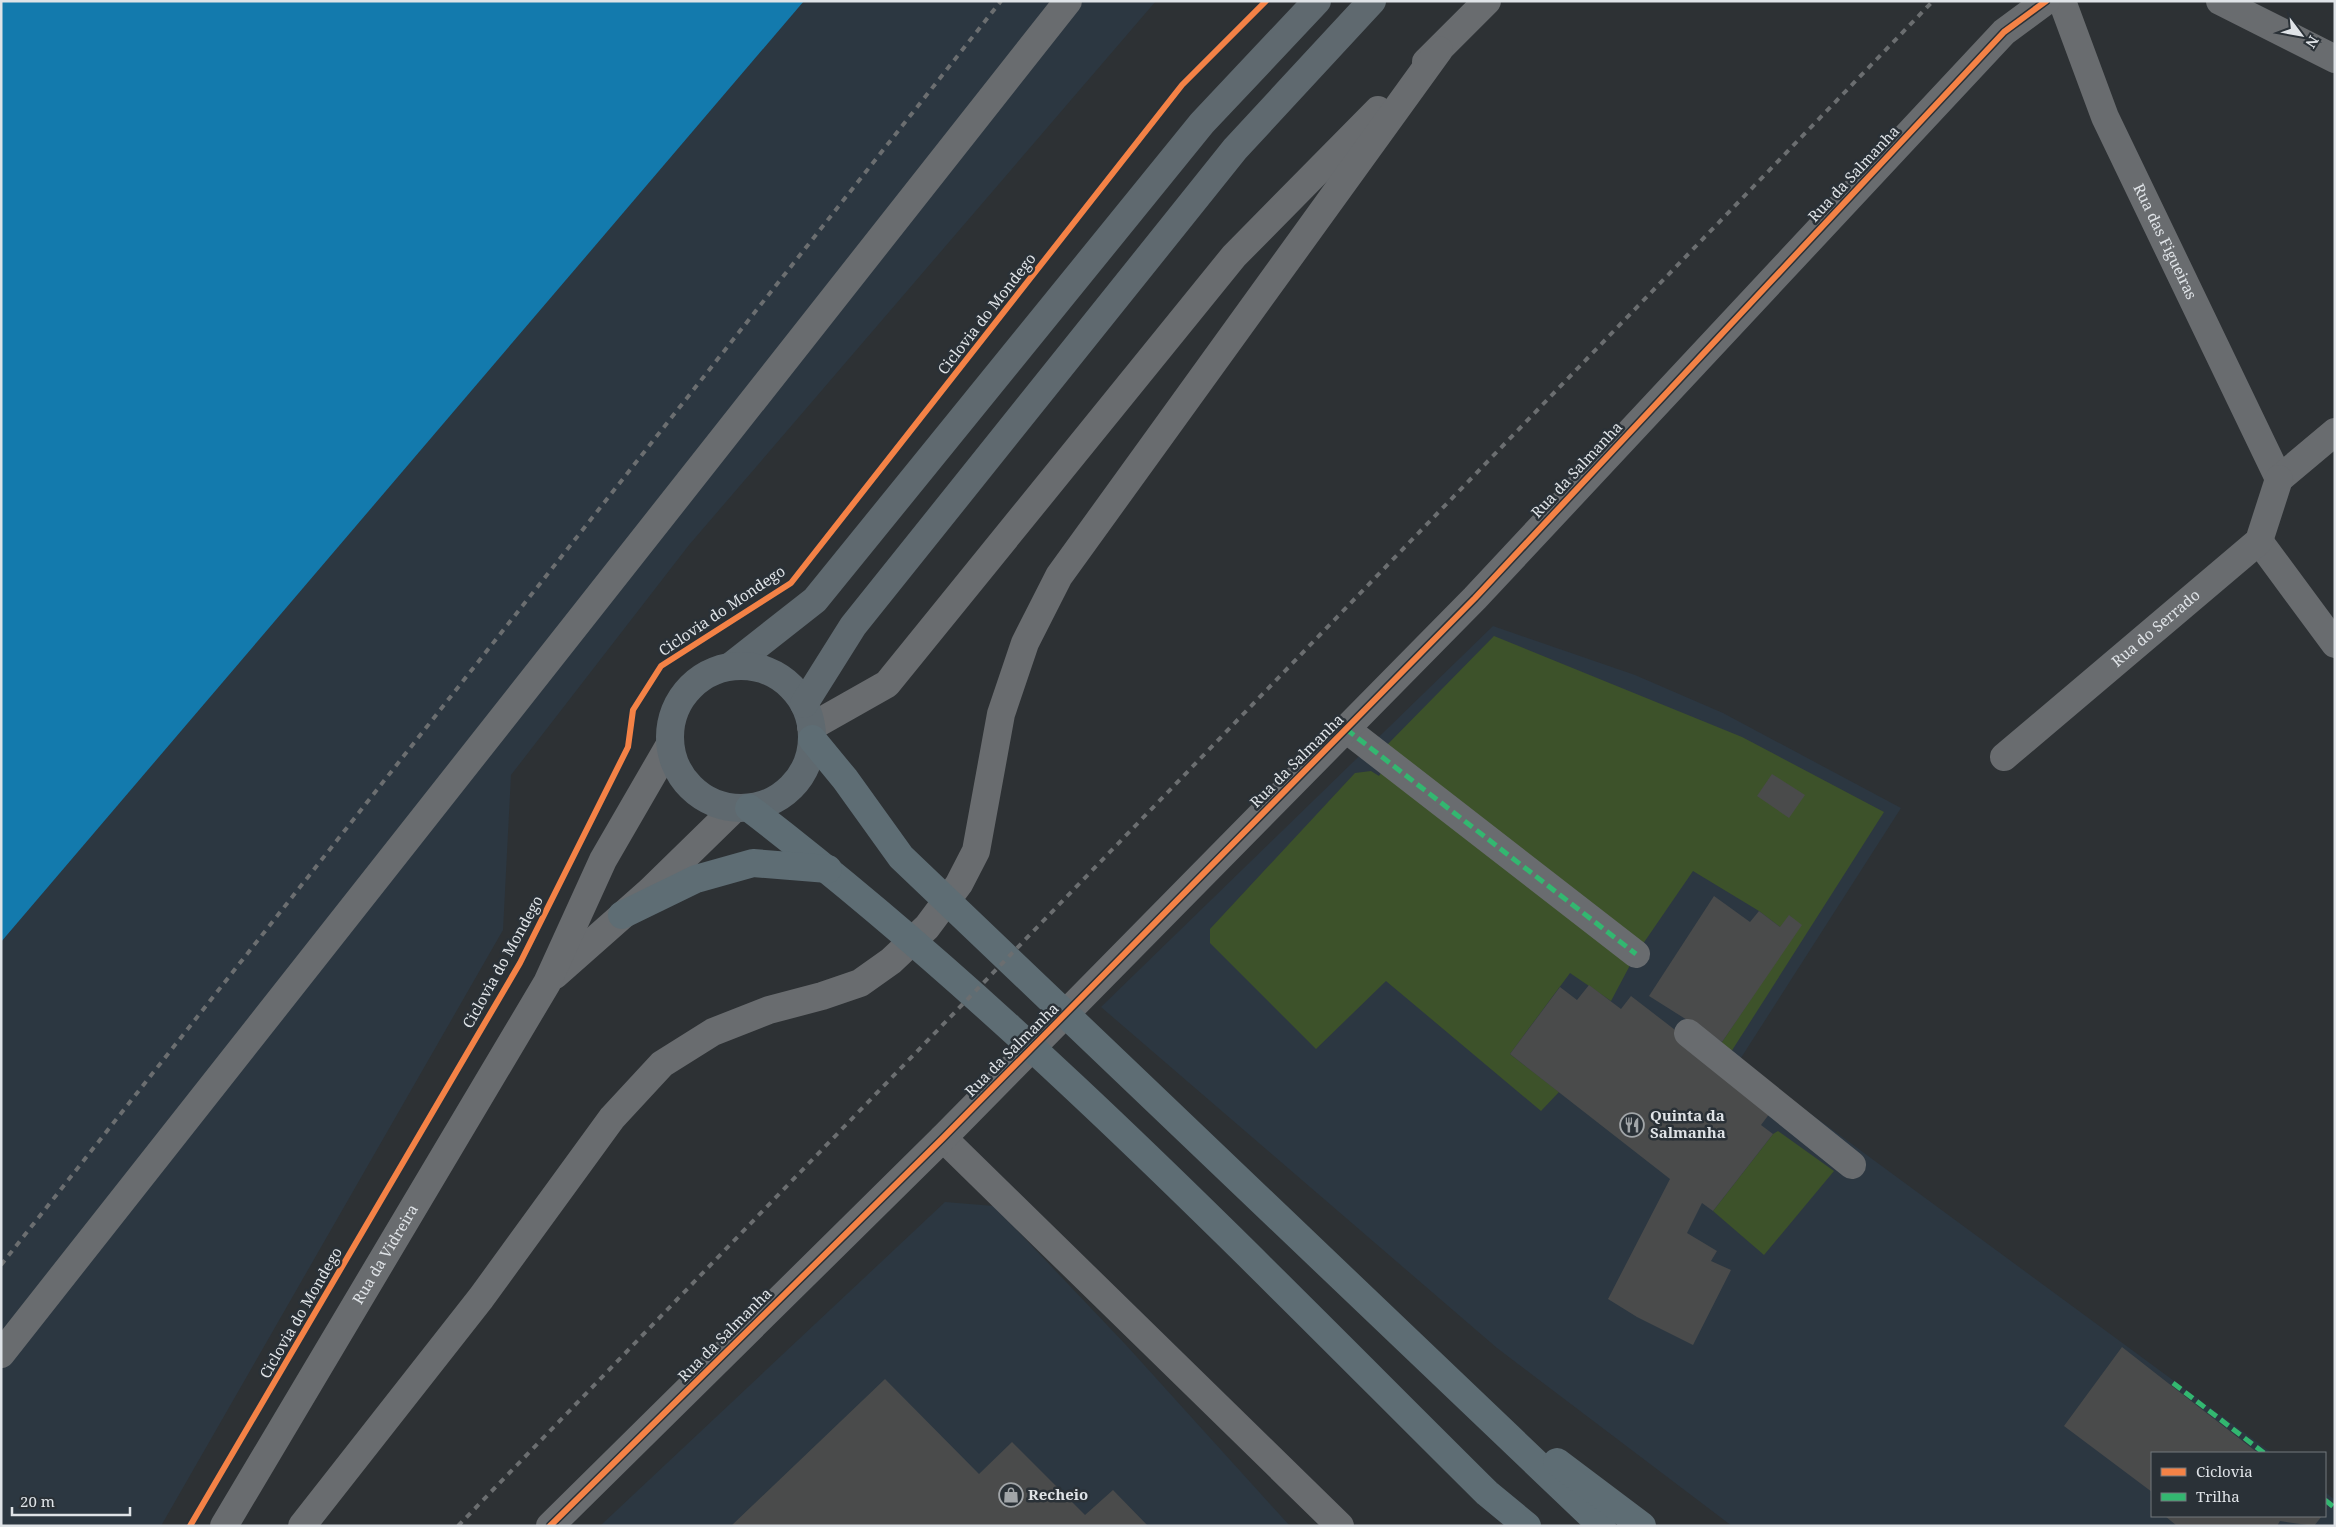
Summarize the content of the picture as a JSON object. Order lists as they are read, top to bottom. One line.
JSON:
{"streets":{"street":["Rua da Salmanha","Rua das Figueiras","Rua do Serrado","Rua da Vidreira"],"cycle path":["Ciclovia do Mondego"]},"places":{"restaurant":["Quinta da Salmanha"],"shop":["Recheio"]},"legend":["Ciclovia","Trilha"],"scale_bar":"20 m","north":"bottom right"}
